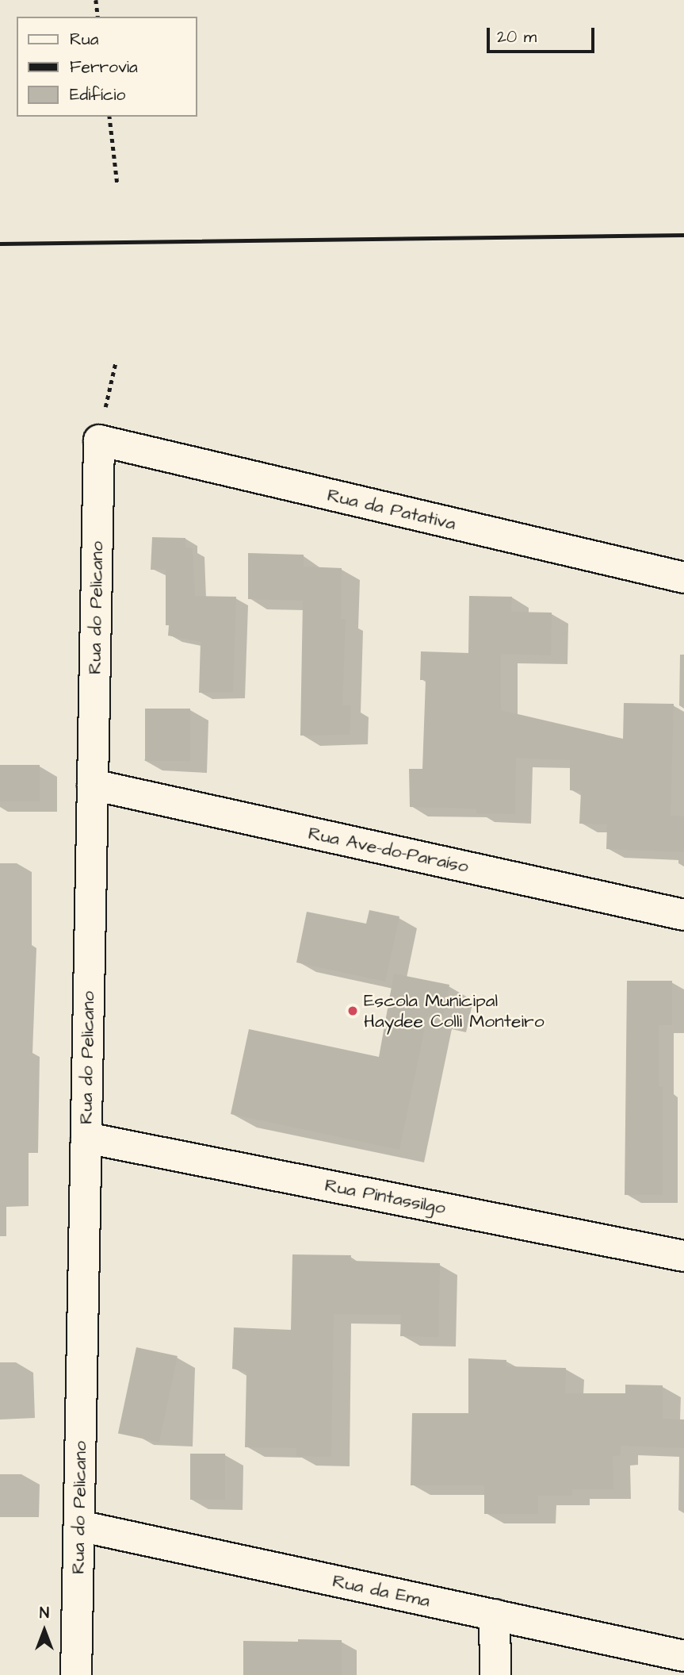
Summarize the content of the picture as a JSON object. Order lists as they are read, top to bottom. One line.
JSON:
{"streets":{"street":["Rua da Patativa","Rua do Pelicano","Rua Ave-do-Paraíso","Rua Pintassilgo","Rua da Ema"]},"crossings":[["Rua da Patativa","Rua do Pelicano"],["Rua do Pelicano","Rua Ave-do-Paraíso"],["Rua do Pelicano","Rua Pintassilgo"],["Rua do Pelicano","Rua da Ema"]],"places":["Escola Municipal Haydee Colli Monteiro"],"legend":["Rua","Ferrovia","Edifício"],"scale_bar":"20 m","north":"top"}
